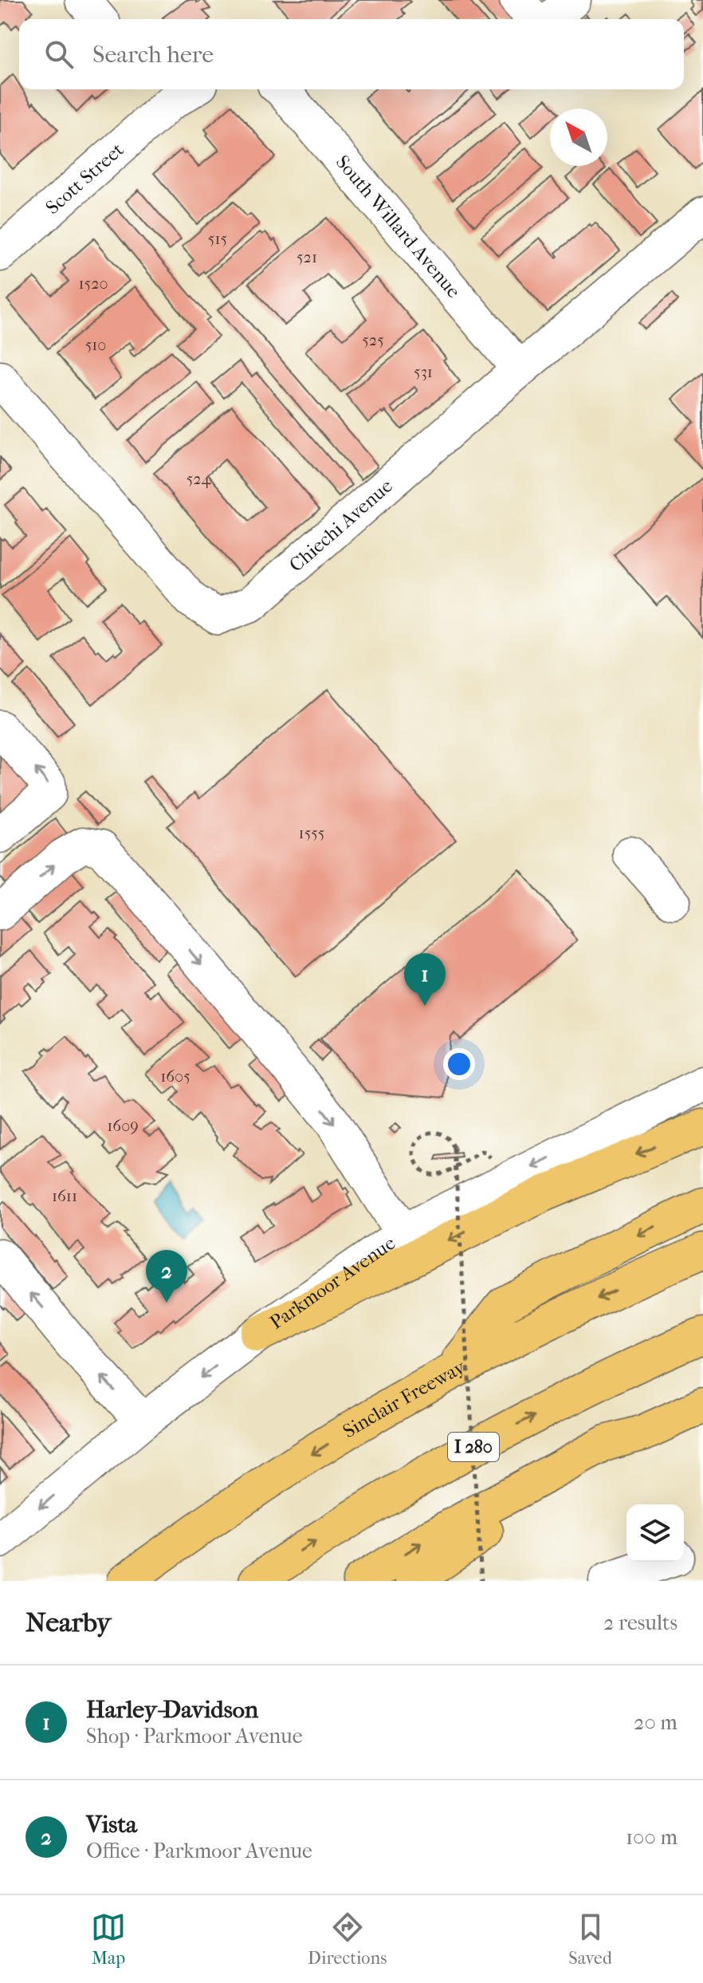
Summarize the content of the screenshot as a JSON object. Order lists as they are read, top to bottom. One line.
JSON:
{"streets":{"highway":["Sinclair Freeway","I 280"],"street":["Scott Street","South Willard Avenue","Chiechi Avenue","Parkmoor Avenue"]},"crossings":[["South Willard Avenue","Chiechi Avenue"]],"one_way":["Parkmoor Avenue"],"house_numbers":["515","521","1520","525","510","531","524","1555","1605","1609","1611"],"north":"top left","page":{"search":"Search here","pins":["1","2"],"heading":["Nearby","2 results"],"list":[{"mark":"1","name":"Harley-Davidson","note":"Shop · Parkmoor Avenue","value":"20 m"},{"mark":"2","name":"Vista","note":"Office · Parkmoor Avenue","value":"100 m"}],"nav":["Map","Directions","Saved"]}}
